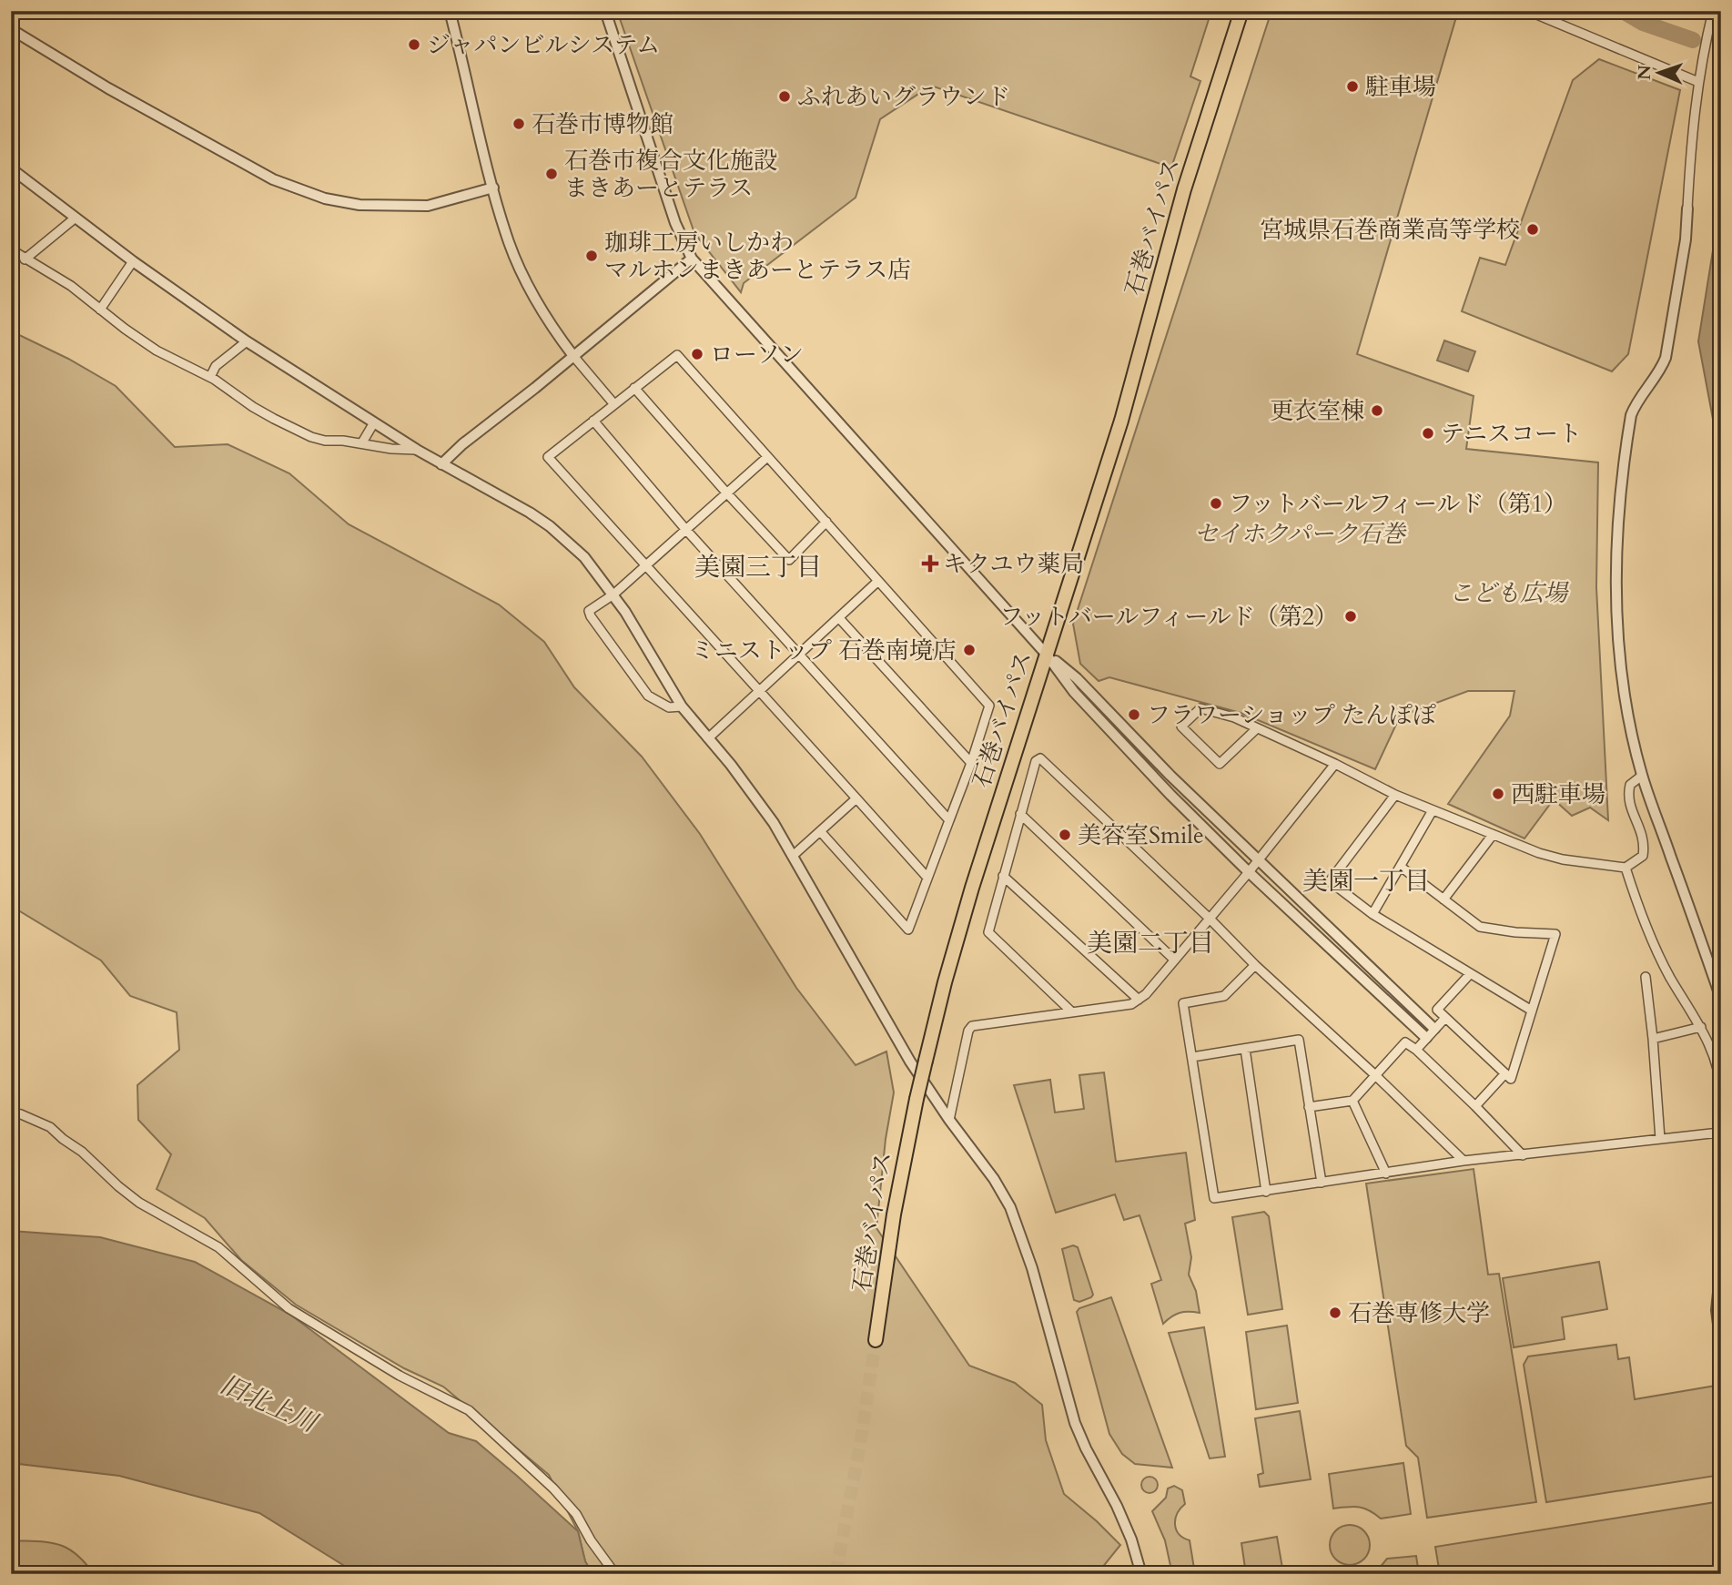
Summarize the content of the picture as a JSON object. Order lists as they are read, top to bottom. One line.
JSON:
{"streets":{"highway":["石巻バイパス"]},"districts":["美園三丁目","美園一丁目","美園二丁目"],"water":["旧北上川"],"parks":["セイホクパーク石巻","こども広場"],"places":{"other":["ジャパンビルシステム","駐車場","ふれあいグラウンド","石巻市博物館","石巻市複合文化施設 まきあーとテラス","宮城県石巻商業高等学校","珈琲工房いしかわ マルホンまきあーとテラス店","ローソン","更衣室棟","テニスコート","フットバールフィールド（第1）","フットバールフィールド（第2）","ミニストップ 石巻南境店","フラワーショップ たんぽぽ","西駐車場","美容室Smile","石巻専修大学"],"health":["キクユウ薬局"]},"north":"left"}
